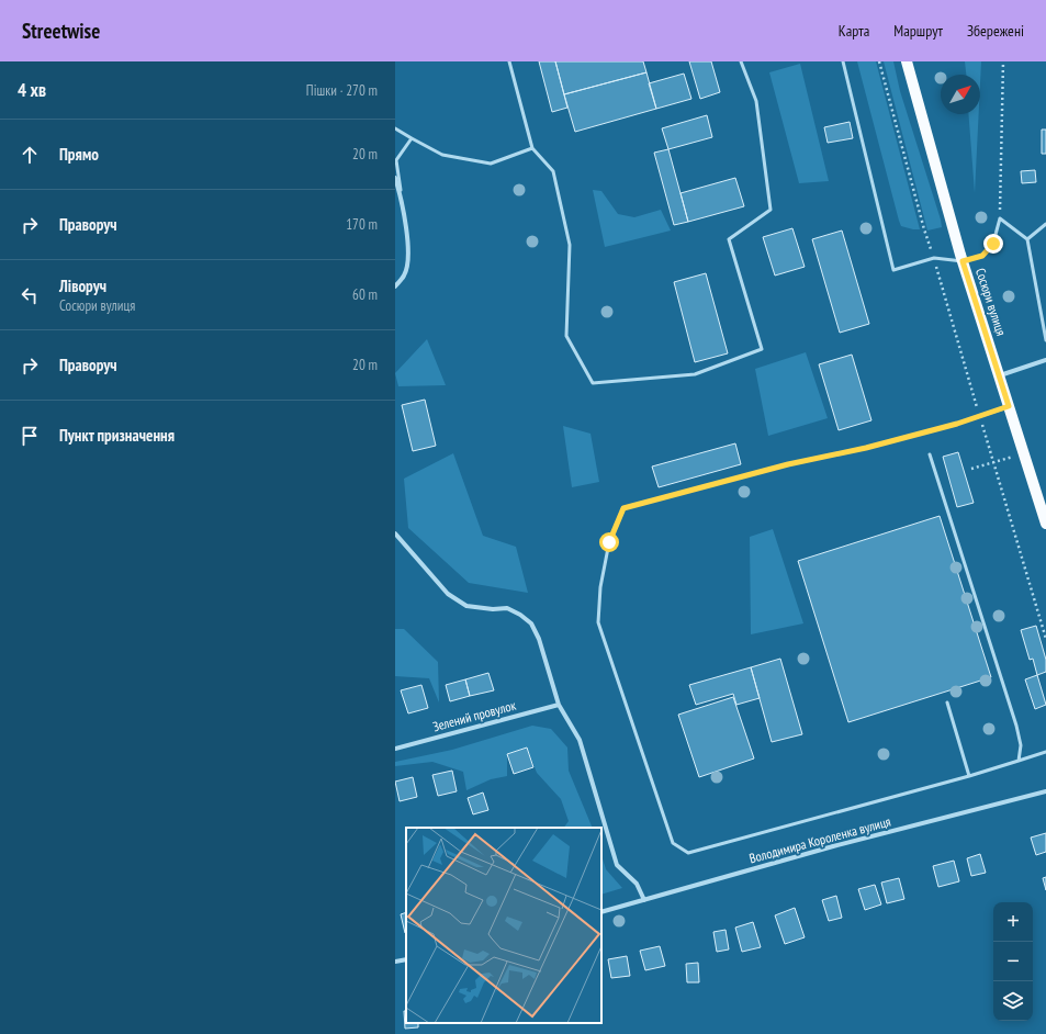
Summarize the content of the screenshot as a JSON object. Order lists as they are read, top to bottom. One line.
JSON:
{"streets":{"main road":["Сосюри вулиця"],"street":["Зелений провулок","Володимира Короленка вулиця"]},"north":"top right","page":{"header":"Streetwise","nav":["Карта","Маршрут","Збережені"],"heading":["4 хв","Пішки · 270 m"],"list":[["Прямо","20 m"],["Праворуч","170 m"],["Ліворуч","Сосюри вулиця","60 m"],["Праворуч","20 m"],"Пункт призначення"],"map_buttons":["+","−"]}}
